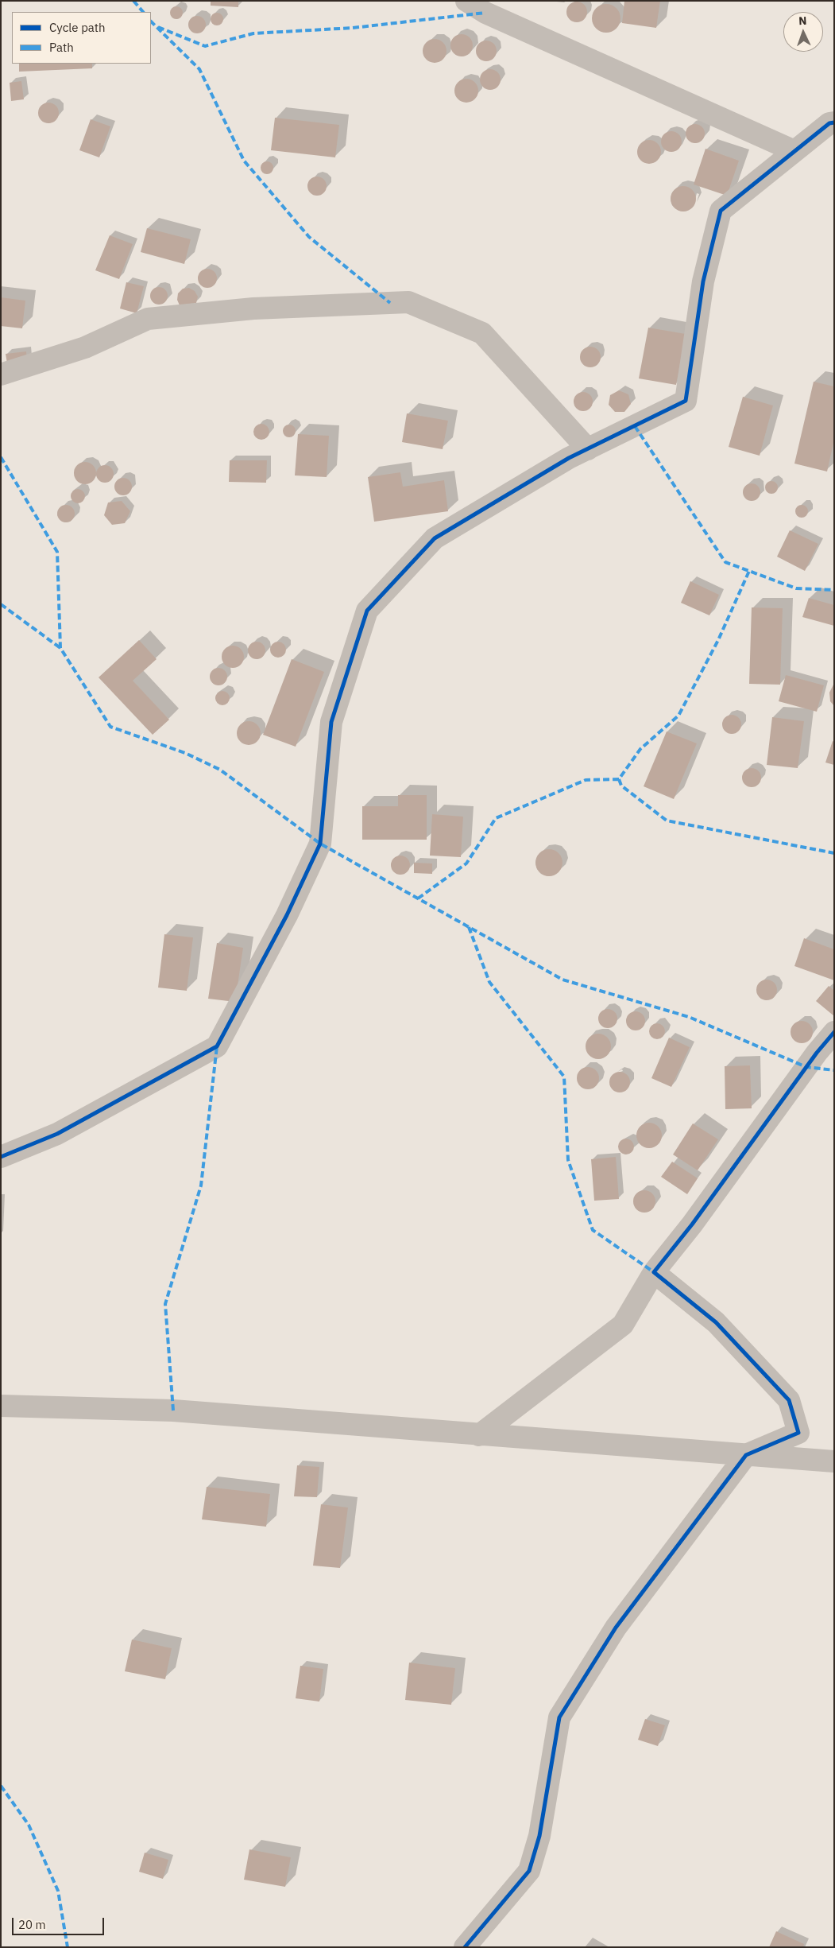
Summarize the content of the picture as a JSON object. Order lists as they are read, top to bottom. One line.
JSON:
{"legend":["Cycle path","Path"],"scale_bar":"20 m","north":"top"}
